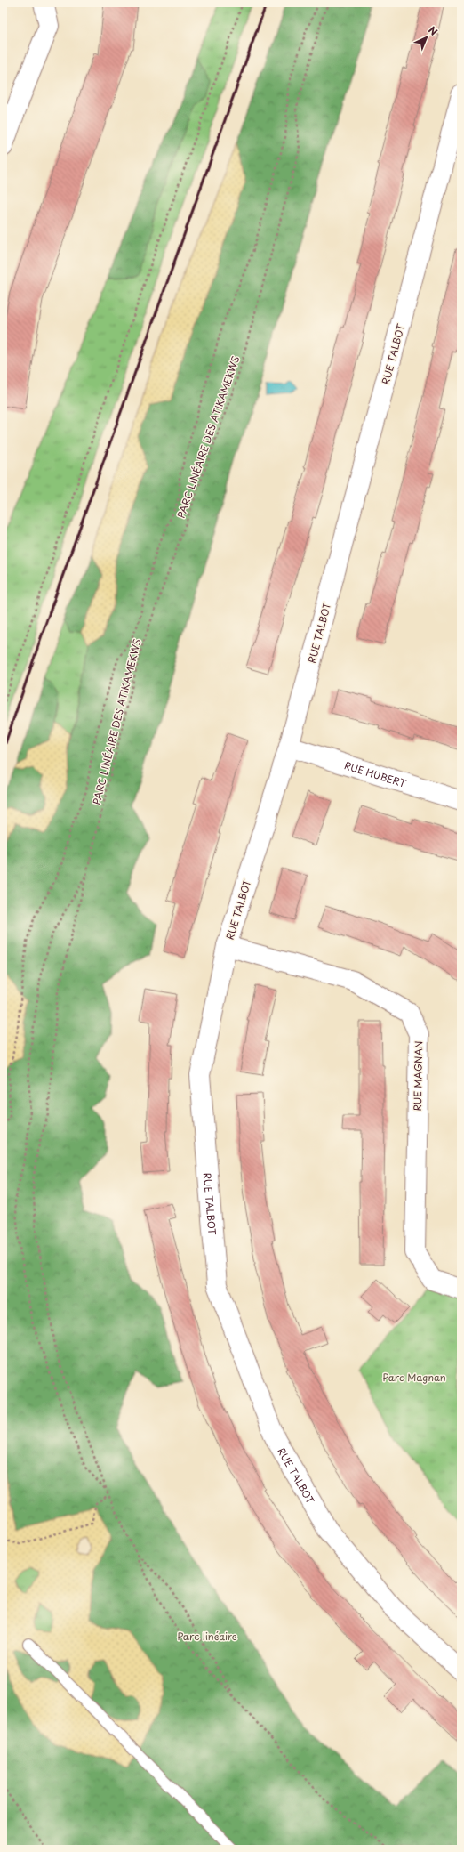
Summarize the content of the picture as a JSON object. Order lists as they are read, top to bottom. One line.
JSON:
{"streets":{"street":["RUE TALBOT","RUE HUBERT","RUE MAGNAN"],"path":["PARC LINÉAIRE DES ATIKAMEKWS"]},"crossings":[["RUE TALBOT","RUE HUBERT"],["RUE TALBOT","RUE MAGNAN"]],"parks":["Parc Magnan","Parc linéaire"],"north":"top right"}
